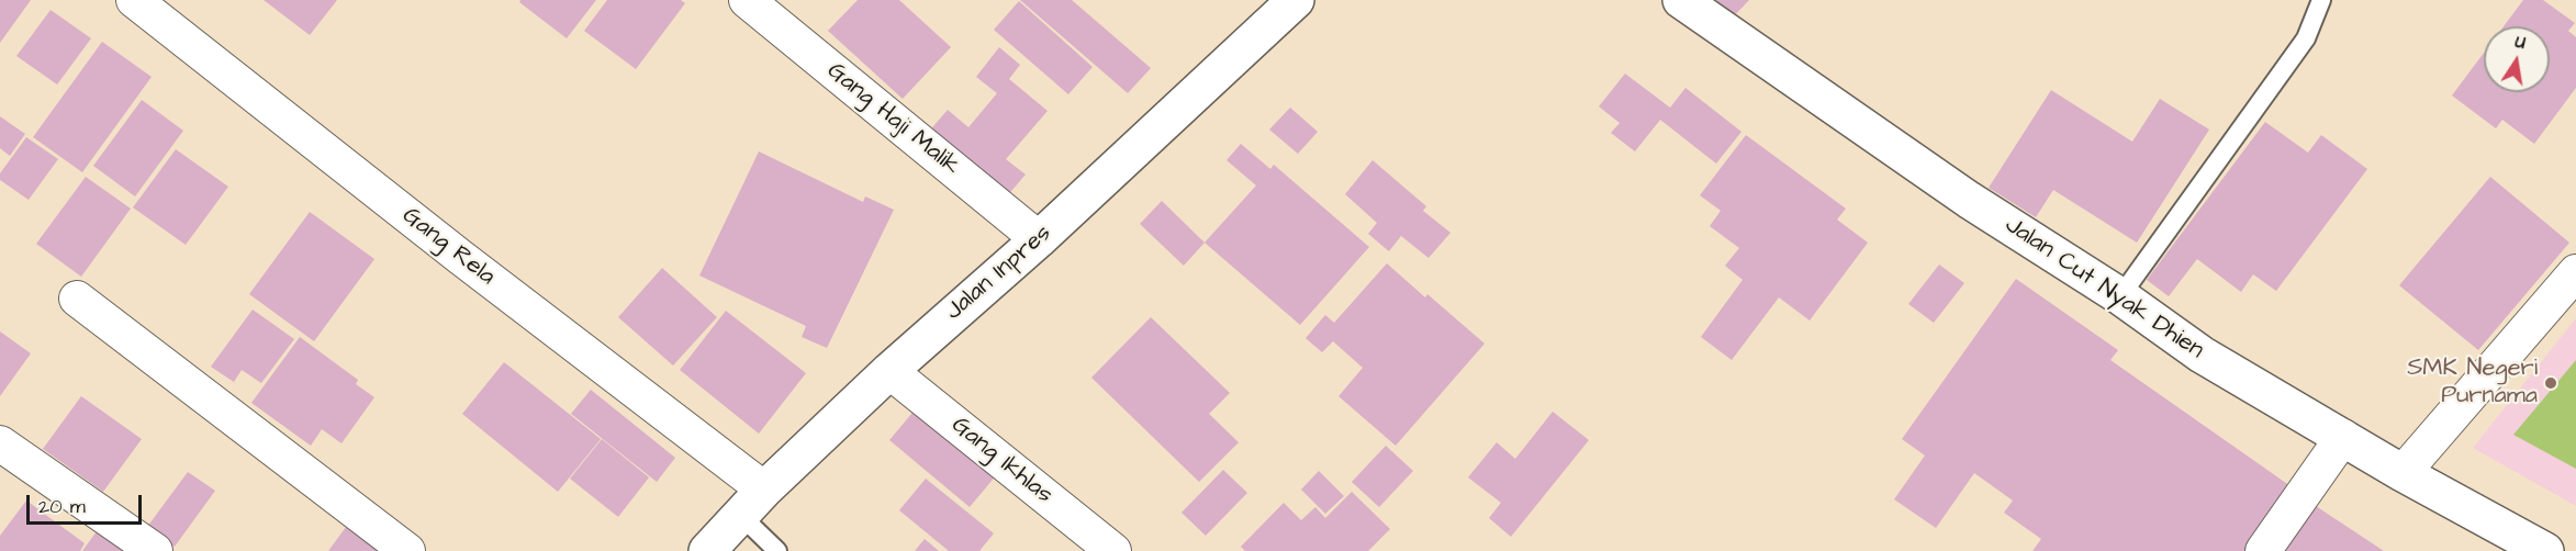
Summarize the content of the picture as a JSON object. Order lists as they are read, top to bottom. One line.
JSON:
{"streets":{"main road":["Jalan Inpres","Jalan Cut Nyak Dhien"],"street":["Gang Haji Malik","Gang Rela","Gang Ikhlas"]},"crossings":[["Gang Haji Malik","Jalan Inpres"],["Gang Rela","Jalan Inpres"],["Jalan Inpres","Gang Ikhlas"]],"places":["SMK Negeri Purnama"],"scale_bar":"20 m","north":"top"}
